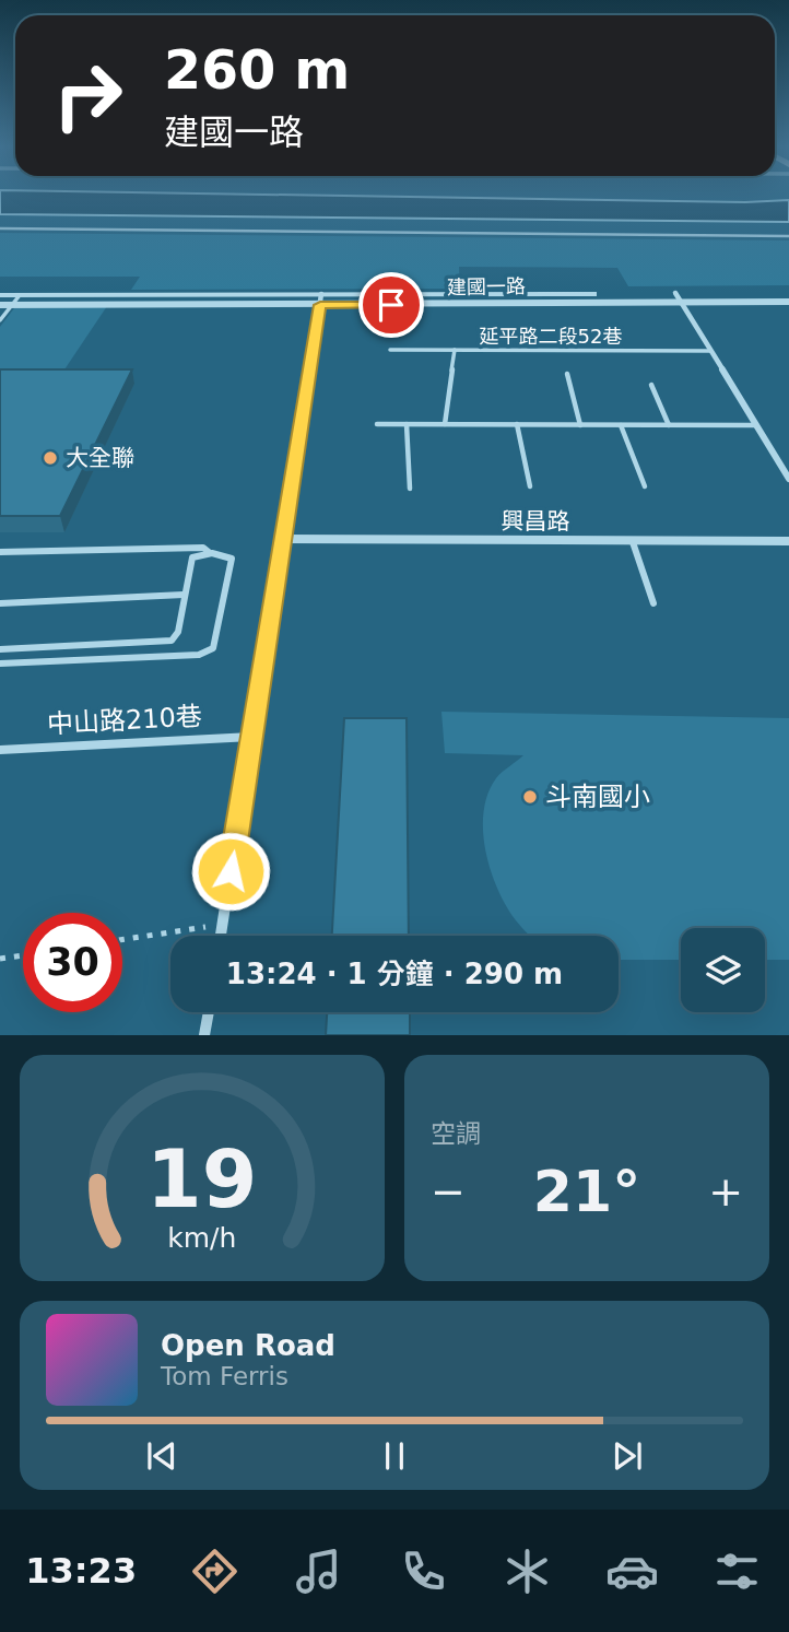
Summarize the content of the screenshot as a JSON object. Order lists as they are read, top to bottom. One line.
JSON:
{"streets":{"street":["建國一路","興昌路","中山路210巷"],"lane":["延平路二段52巷"]},"places":["大全聯","斗南國小"],"page":{"turn":["260 m","建國一路"],"limit":"30","trip":"13:24 · 1 分鐘 · 290 m","tile":"空調","heat":["−","21°","+"],"song":["Open Road","Tom Ferris"],"tabs":"13:23","gauge":["19","km/h"]}}
